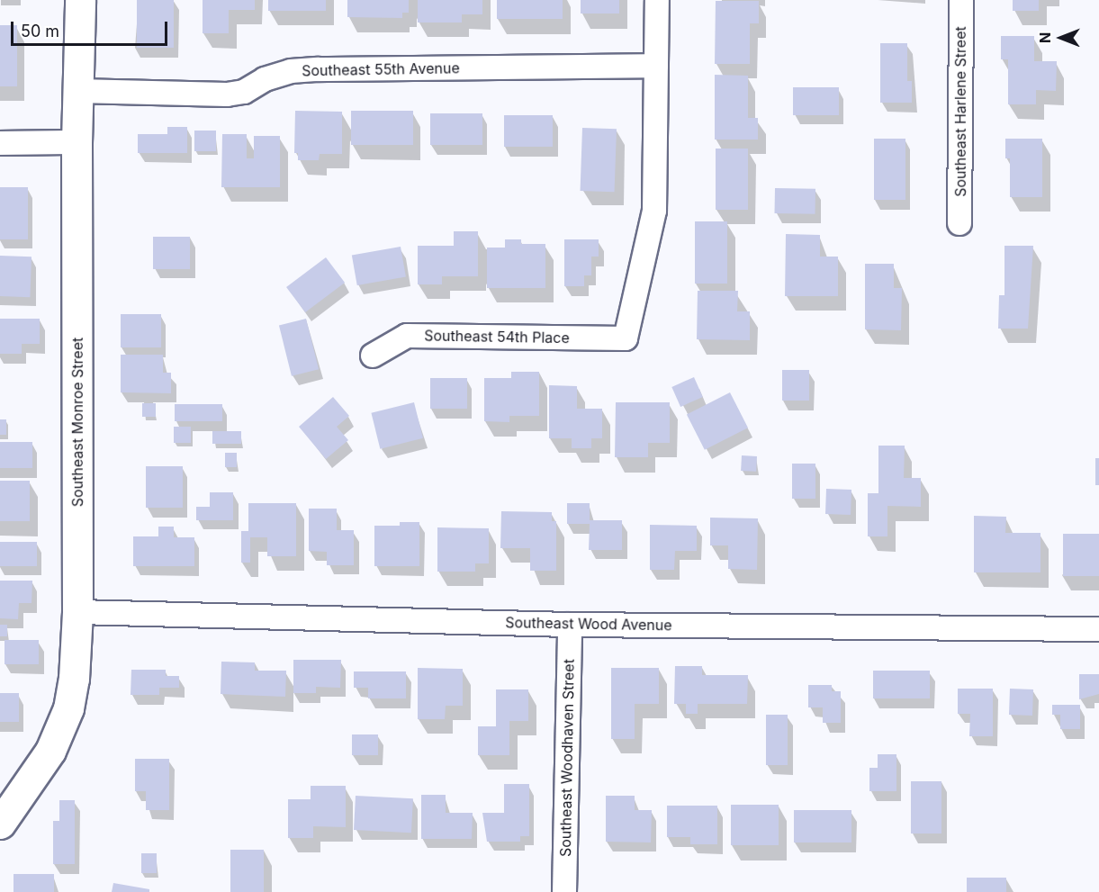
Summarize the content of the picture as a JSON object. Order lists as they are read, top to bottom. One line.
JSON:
{"streets":{"street":["Southeast 55th Avenue","Southeast Harlene Street","Southeast 54th Place","Southeast Monroe Street","Southeast Wood Avenue","Southeast Woodhaven Street"]},"crossings":[["Southeast 55th Avenue","Southeast 54th Place"],["Southeast 55th Avenue","Southeast Monroe Street"],["Southeast Monroe Street","Southeast Wood Avenue"],["Southeast Wood Avenue","Southeast Woodhaven Street"]],"scale_bar":"50 m","north":"left"}
